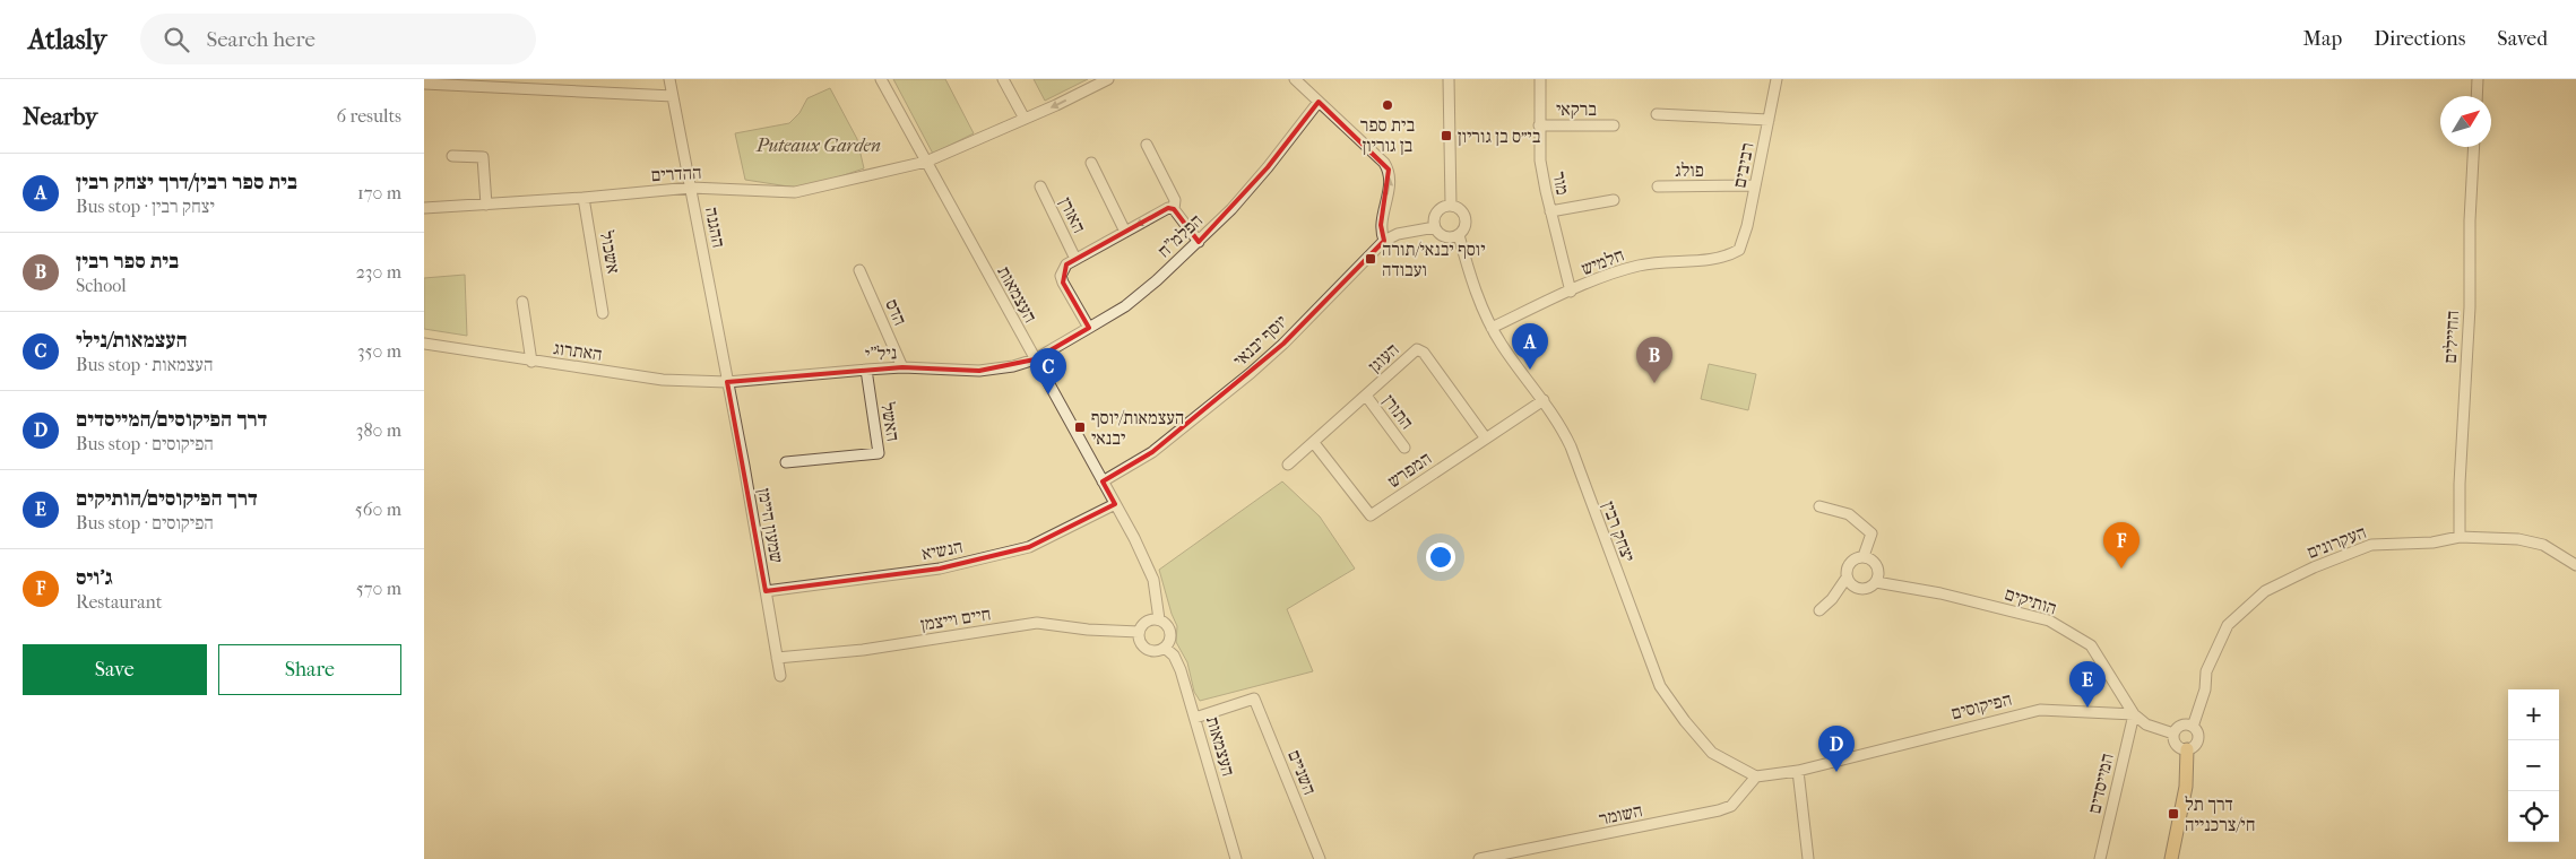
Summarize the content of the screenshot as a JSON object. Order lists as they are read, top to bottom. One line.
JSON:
{"streets":{"street":["ברקאי","רביבים","פולג","ההדרים","מור","האורן","ההגנה","הפלמ\"ח","אשכול","חלמיש","העצמאות","הדס","החיילים","יוסף יבנאי","האתרוג","ניל\"י","העוגן","התורן","האשל","המפרש","שמעון היימן","יצחק רבין","העקרונים","הנשיא","הותיקים","חיים וייצמן","הפיקוסים","השניים","המייסדים","השומר"]},"crossings":[["ברקאי","מור"],["רביבים","פולג"],["רביבים","חלמיש"],["ההדרים","ההגנה"],["ההדרים","אשכול"],["ההדרים","העצמאות"],["מור","חלמיש"],["האורן","הפלמ\"ח"],["ההגנה","האתרוג"],["ההגנה","ניל\"י"],["ההגנה","שמעון היימן"],["הפלמ\"ח","העצמאות"],["הפלמ\"ח","ניל\"י"],["חלמיש","יצחק רבין"],["העצמאות","יוסף יבנאי"],["העצמאות","ניל\"י"],["העצמאות","הנשיא"],["העצמאות","חיים וייצמן"],["העצמאות","השניים"],["הדס","ניל\"י"],["החיילים","העקרונים"],["יוסף יבנאי","יצחק רבין"],["האתרוג","ניל\"י"],["האתרוג","שמעון היימן"],["ניל\"י","האשל"],["ניל\"י","שמעון היימן"],["העוגן","התורן"],["העוגן","המפרש"],["המפרש","יצחק רבין"],["שמעון היימן","הנשיא"],["שמעון היימן","חיים וייצמן"],["יצחק רבין","השומר"],["העקרונים","הפיקוסים"],["הותיקים","הפיקוסים"],["הותיקים","המייסדים"],["הפיקוסים","המייסדים"]],"parks":["Puteaux Garden"],"places":{"other":["בית ספר בן גוריון"],"transit":["בי״ס בן גוריון","יוסף יבנאי/תורה ועבודה","העצמאות/יוסף יבנאי","דרך תל חי/צרכנייה"]},"north":"top right","page":{"header":"Atlasly","search":"Search here","nav":["Map","Directions","Saved"],"heading":["Nearby","6 results"],"list":[{"mark":"A","name":"בית ספר רבין/דרך יצחק רבין","note":"Bus stop · יצחק רבין","value":"170 m"},{"mark":"B","name":"בית ספר רבין","note":"School","value":"230 m"},{"mark":"C","name":"העצמאות/נילי","note":"Bus stop · העצמאות","value":"350 m"},{"mark":"D","name":"דרך הפיקוסים/המייסדים","note":"Bus stop · הפיקוסים","value":"380 m"},{"mark":"E","name":"דרך הפיקוסים/הותיקים","note":"Bus stop · הפיקוסים","value":"560 m"},{"mark":"F","name":"ג'ויס","note":"Restaurant","value":"570 m"}],"pins":["A","B","C","F","E","D"],"buttons":["Save","Share"],"map_buttons":["+","−"]}}
